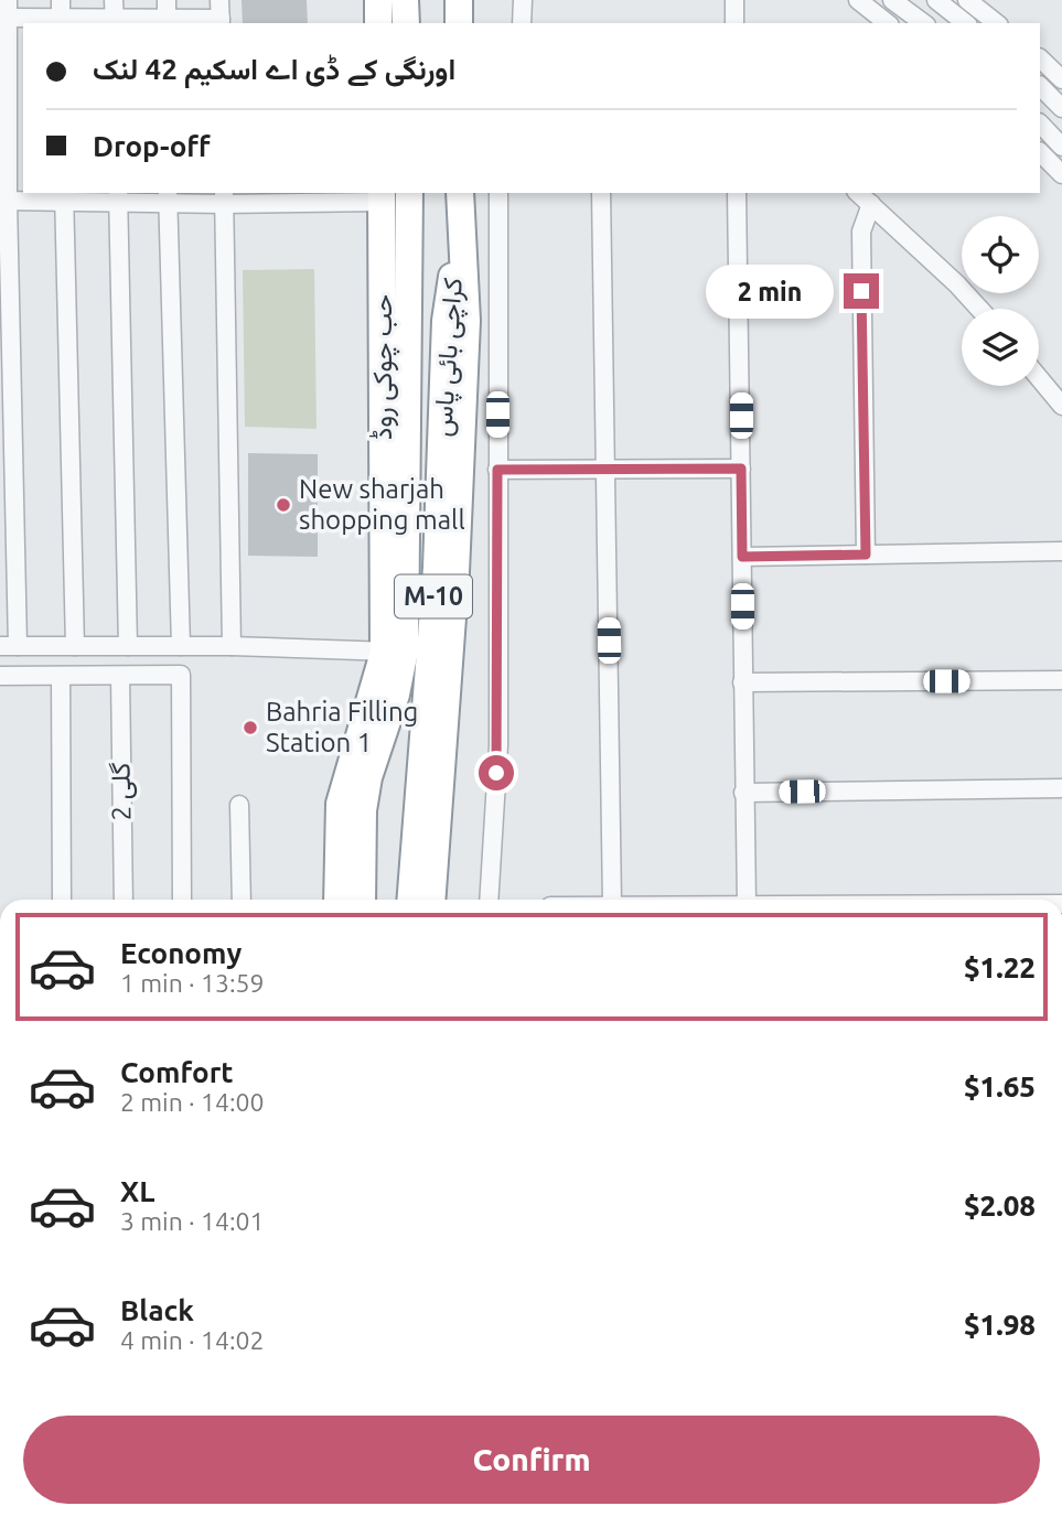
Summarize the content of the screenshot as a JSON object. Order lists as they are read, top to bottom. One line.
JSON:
{"streets":{"highway":["کراچی بائی پاس","حب چوکی روڈ","M-10"],"street":["گلی 2"]},"places":["New sharjah shopping mall","Bahria Filling Station 1"],"page":{"banner":["اورنگی کے ڈی اے اسکیم 42 لنک","Drop-off"],"bubble":"2 min","list":[{"name":"Economy","note":"1 min · 13:59","value":"$1.22"},{"name":"Comfort","note":"2 min · 14:00","value":"$1.65"},{"name":"XL","note":"3 min · 14:01","value":"$2.08"},{"name":"Black","note":"4 min · 14:02","value":"$1.98"}],"buttons":"Confirm"}}
